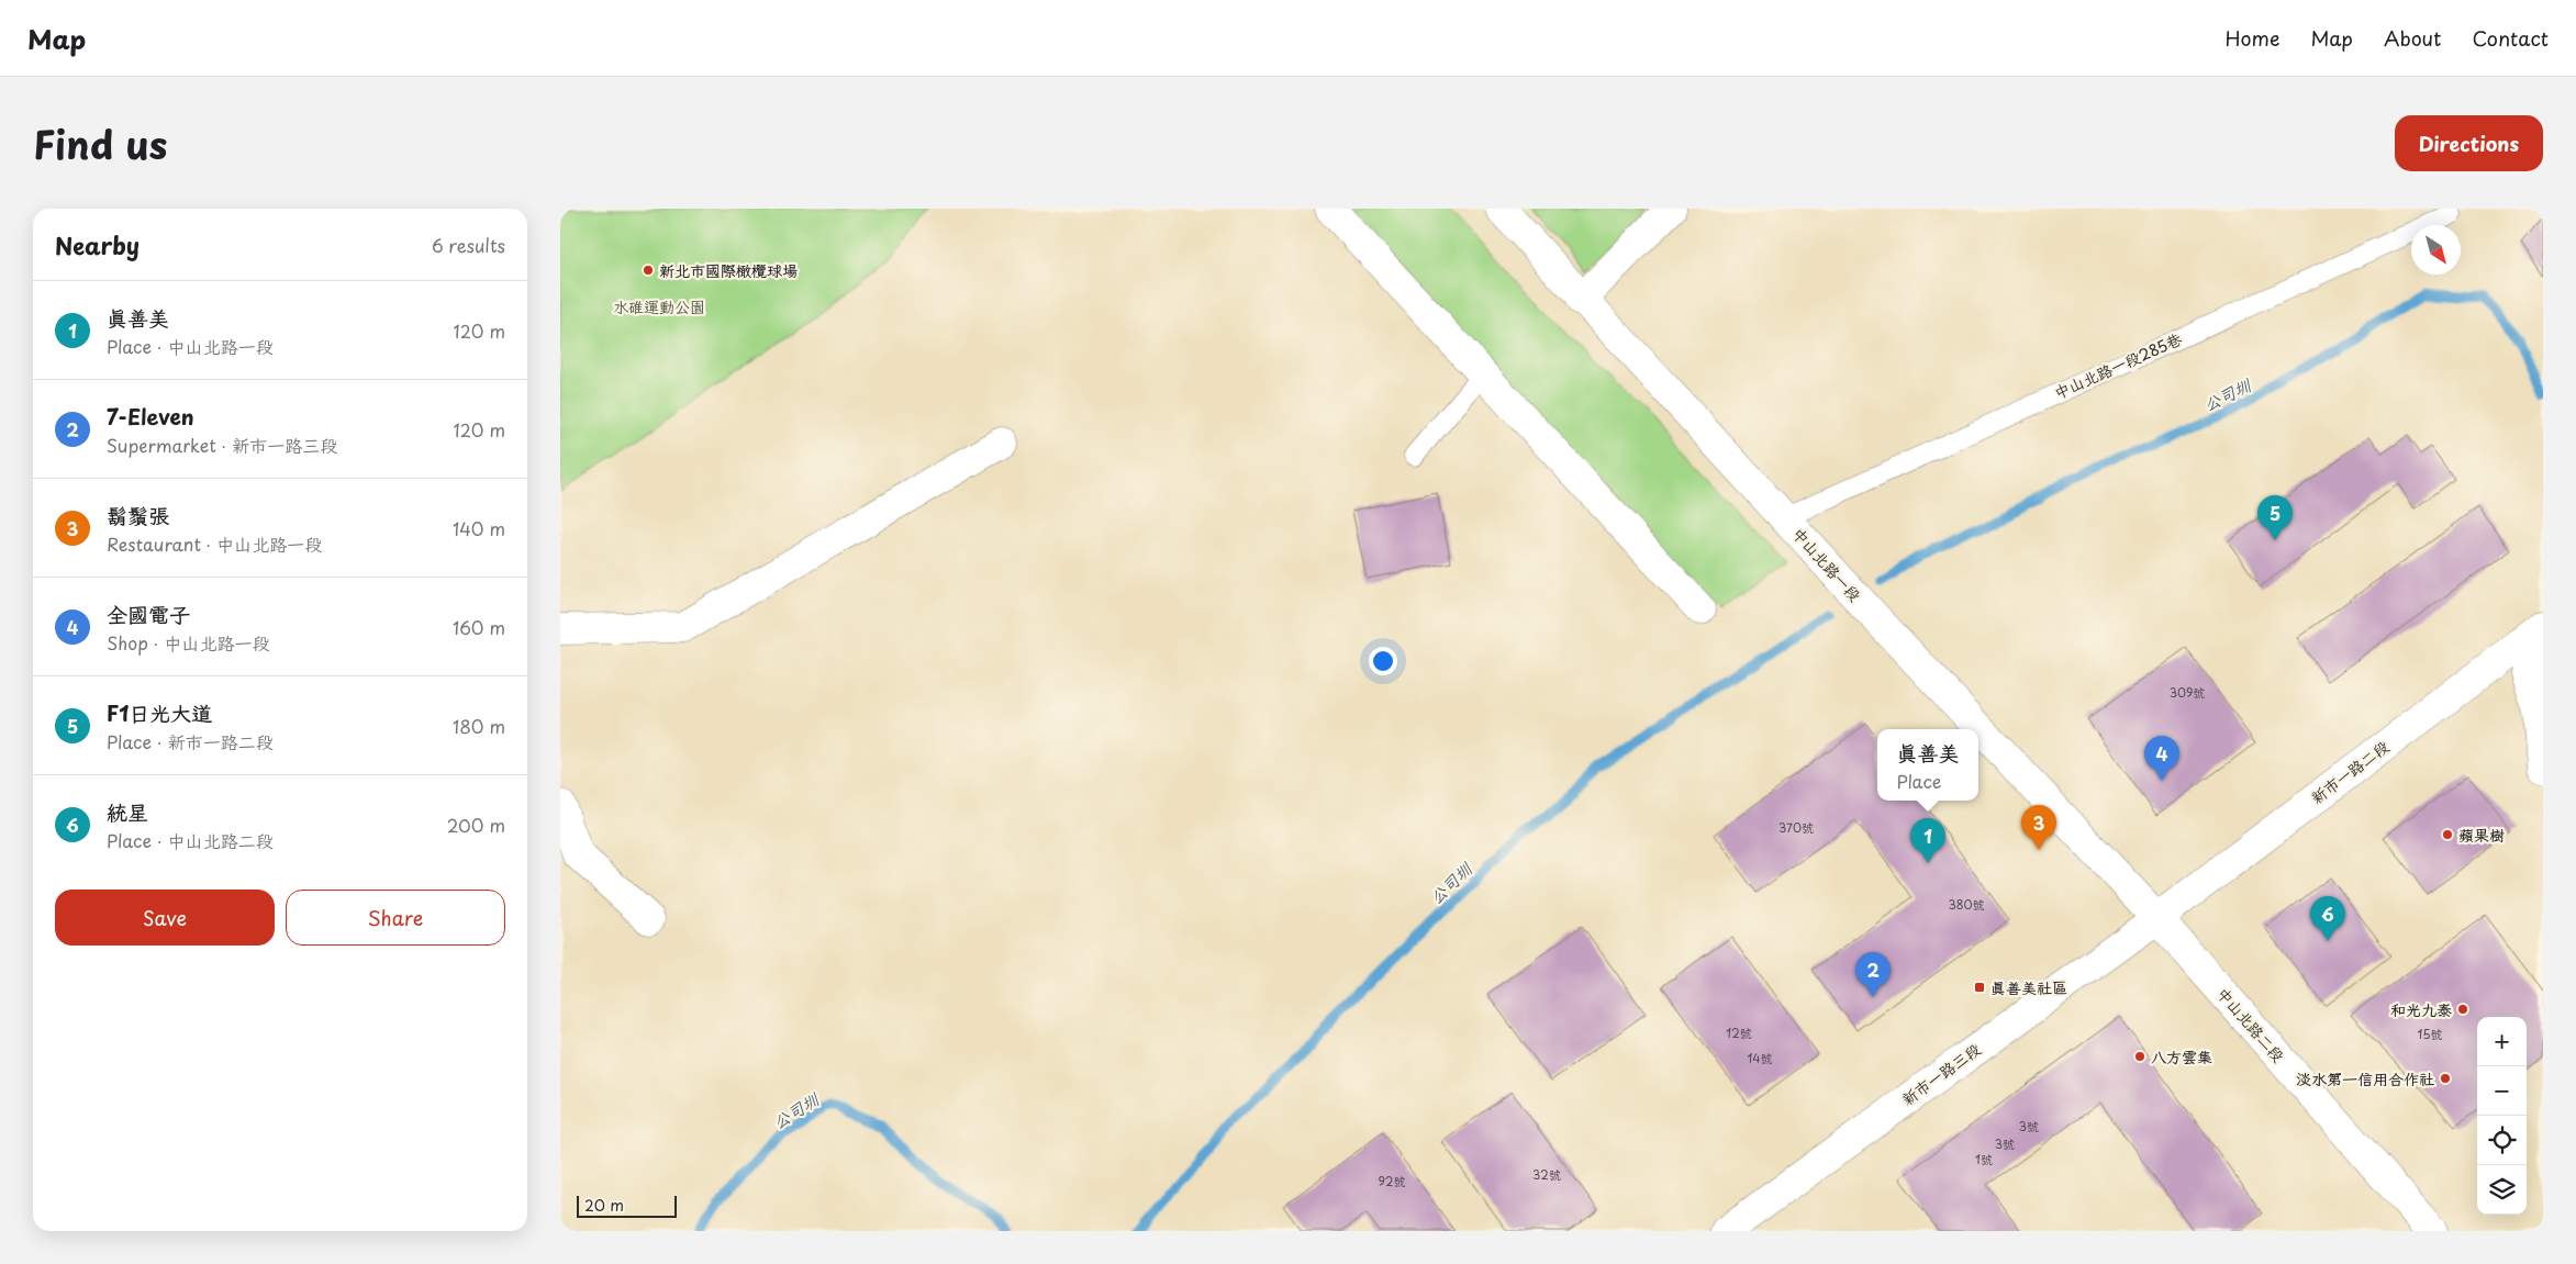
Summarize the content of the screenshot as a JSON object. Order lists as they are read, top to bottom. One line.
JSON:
{"streets":{"street":["中山北路一段","新市一路二段","中山北路二段","新市一路三段"],"lane":["中山北路一段285巷"]},"crossings":[["中山北路一段285巷","中山北路一段"],["中山北路一段","新市一路二段"],["中山北路一段","中山北路二段"],["中山北路一段","新市一路三段"],["新市一路二段","中山北路二段"],["新市一路二段","新市一路三段"],["中山北路二段","新市一路三段"]],"water":["公司圳"],"parks":["水碓運動公園"],"places":{"other":["新北市國際橄欖球場","蘋果樹","和光九泰","八方雲集","淡水第一信用合作社"],"transit":["真善美社區"]},"house_numbers":["309號","370號","380號","12號","15號","14號","3號","3號","1號","32號","92號"],"scale_bar":"20 m","north":"bottom right","page":{"header":"Map","nav":["Home","Map","About","Contact"],"title":"Find us","buttons":["Directions",["Save","Share"]],"heading":["Nearby","6 results"],"list":[{"mark":"1","name":"真善美","note":"Place · 中山北路一段","value":"120 m"},{"mark":"2","name":"7-Eleven","note":"Supermarket · 新市一路三段","value":"120 m"},{"mark":"3","name":"鬍鬚張","note":"Restaurant · 中山北路一段","value":"140 m"},{"mark":"4","name":"全國電子","note":"Shop · 中山北路一段","value":"160 m"},{"mark":"5","name":"F1日光大道","note":"Place · 新市一路二段","value":"180 m"},{"mark":"6","name":"統星","note":"Place · 中山北路二段","value":"200 m"}],"pins":["5","4","3","1","6","2"],"popup":["真善美","Place"],"map_buttons":["+","−"],"scale":"20 m"}}
